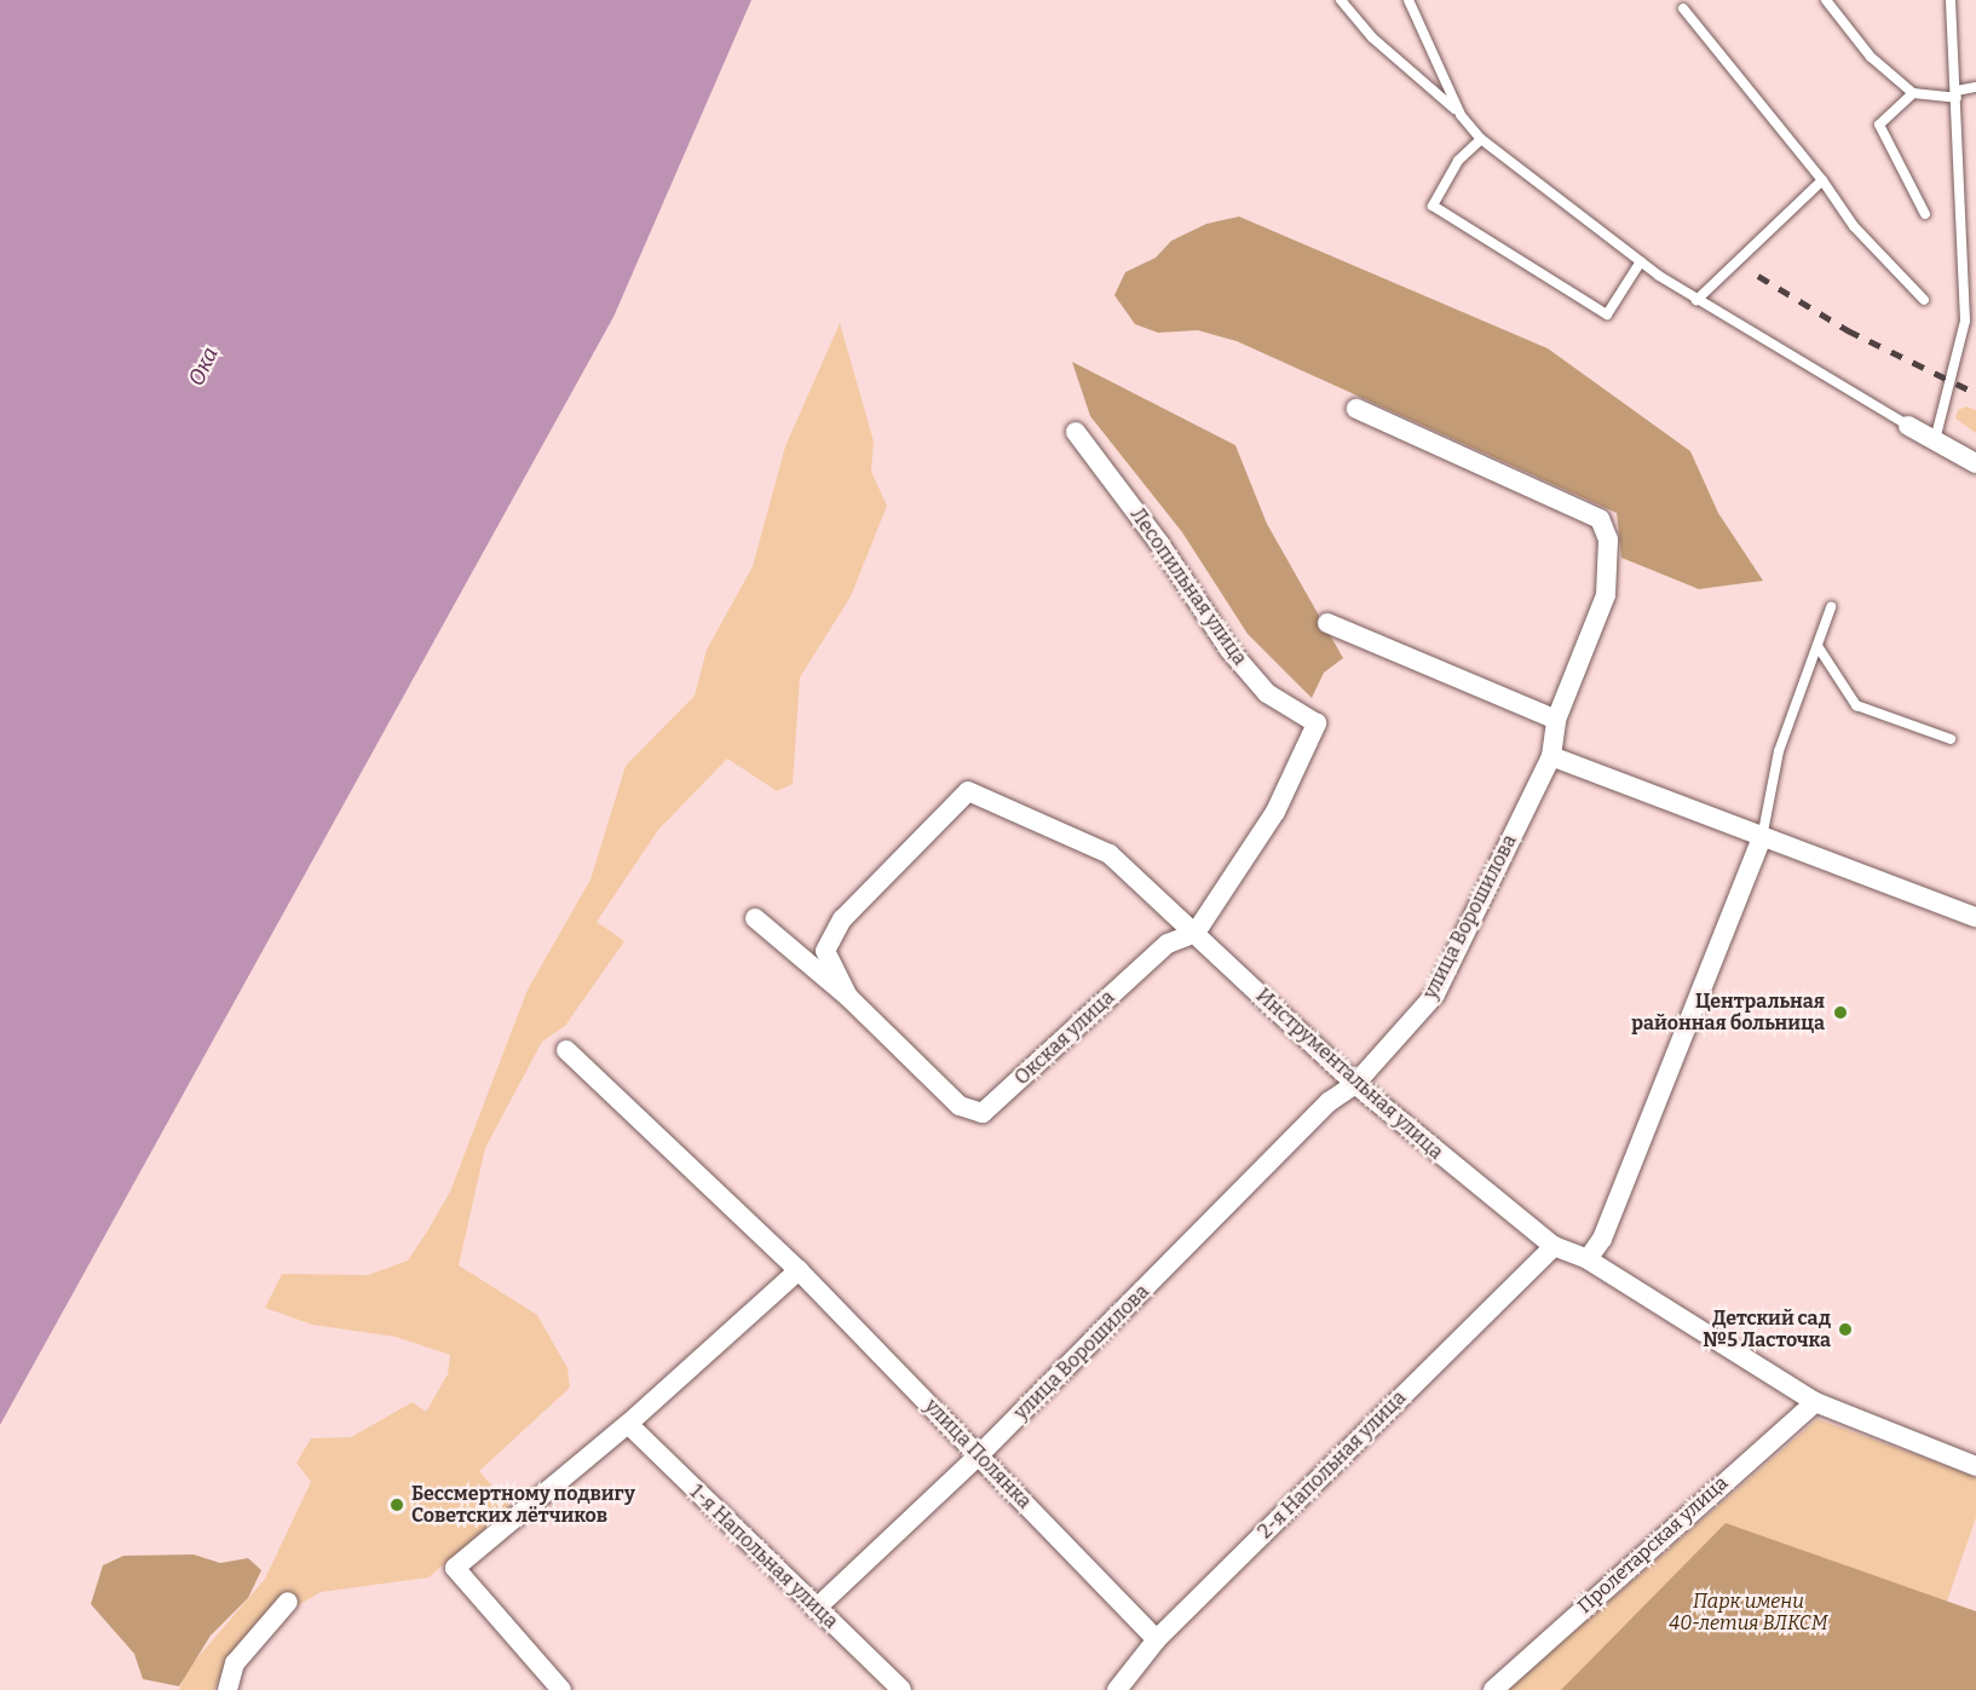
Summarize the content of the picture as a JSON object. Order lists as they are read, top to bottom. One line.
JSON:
{"streets":{"street":["Лесопильная улица","улица Ворошилова","Окская улица","Инструментальная улица","улица Полянка","2-я Напольная улица","Пролетарская улица","1-я Напольная улица"]},"crossings":[["Лесопильная улица","Окская улица"],["Лесопильная улица","Инструментальная улица"],["улица Ворошилова","Инструментальная улица"],["улица Ворошилова","улица Полянка"],["улица Ворошилова","1-я Напольная улица"],["Окская улица","Инструментальная улица"],["Инструментальная улица","2-я Напольная улица"],["Инструментальная улица","Пролетарская улица"],["улица Полянка","2-я Напольная улица"]],"water":["Ока"],"parks":["Парк имени 40-летия ВЛКСМ"],"places":["Центральная районная больница","Детский сад №5 Ласточка","Бессмертному подвигу Советских лётчиков"]}
